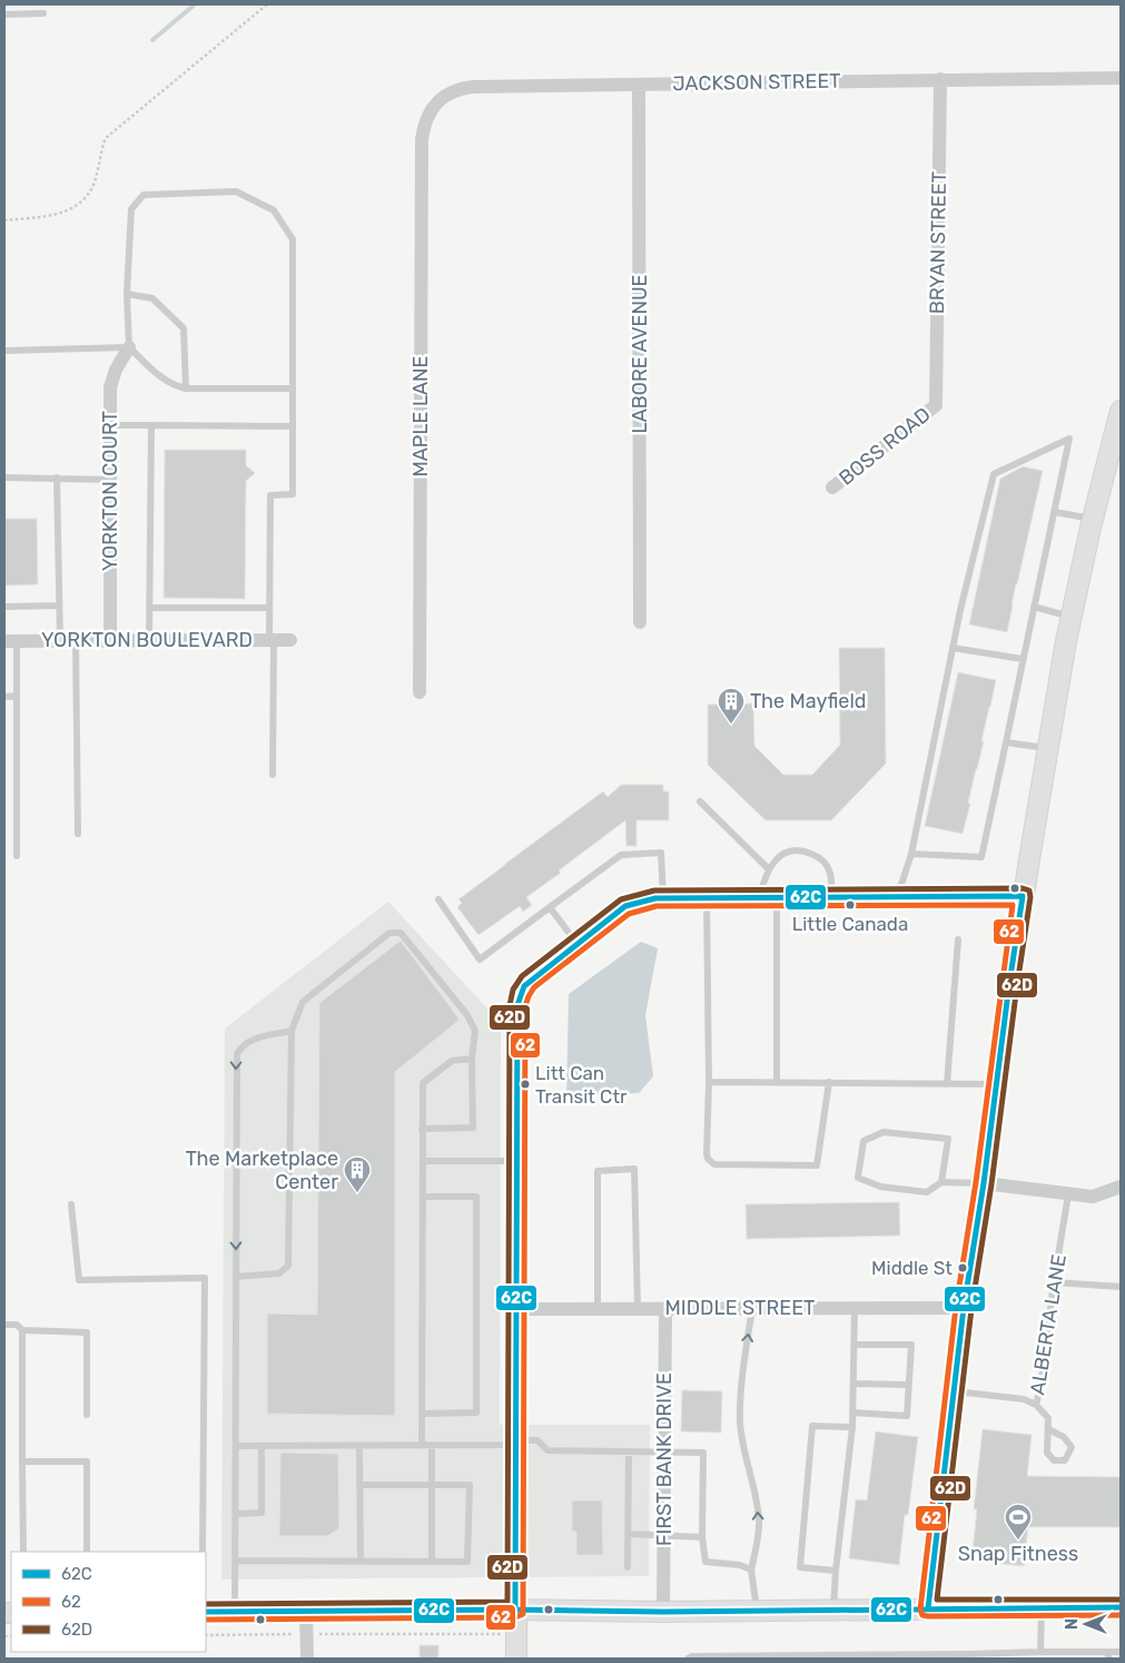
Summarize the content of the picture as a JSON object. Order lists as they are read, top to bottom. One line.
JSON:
{"streets":{"street":["JACKSON STREET","BRYAN STREET","LABORE AVENUE","MAPLE LANE","BOSS ROAD","YORKTON COURT","YORKTON BOULEVARD","MIDDLE STREET","FIRST BANK DRIVE"],"lane":["ALBERTA LANE"]},"crossings":[["JACKSON STREET","BRYAN STREET"],["JACKSON STREET","LABORE AVENUE"],["JACKSON STREET","MAPLE LANE"],["BRYAN STREET","BOSS ROAD"],["YORKTON COURT","YORKTON BOULEVARD"],["MIDDLE STREET","FIRST BANK DRIVE"]],"places":{"building":["The Mayfield","The Marketplace Center"],"other":["Little Canada","Litt Can Transit Ctr","Middle St"],"sports":["Snap Fitness"]},"lines":["transit line 62D","transit line 62C","transit line 62"],"legend":["62C","62","62D"],"north":"left"}
